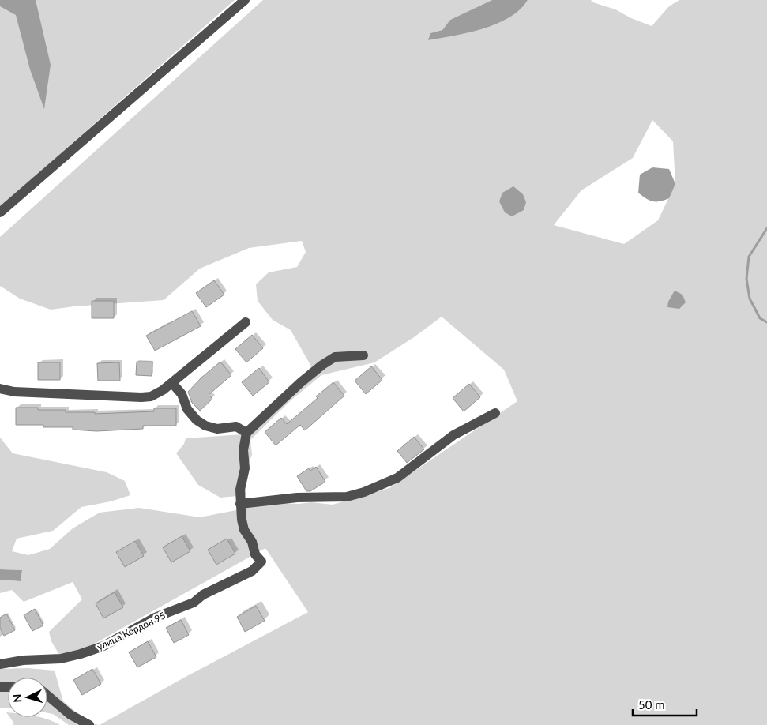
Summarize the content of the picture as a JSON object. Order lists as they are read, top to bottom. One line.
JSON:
{"streets":{"street":["улица Кордон 95"]},"scale_bar":"50 m","north":"left"}
